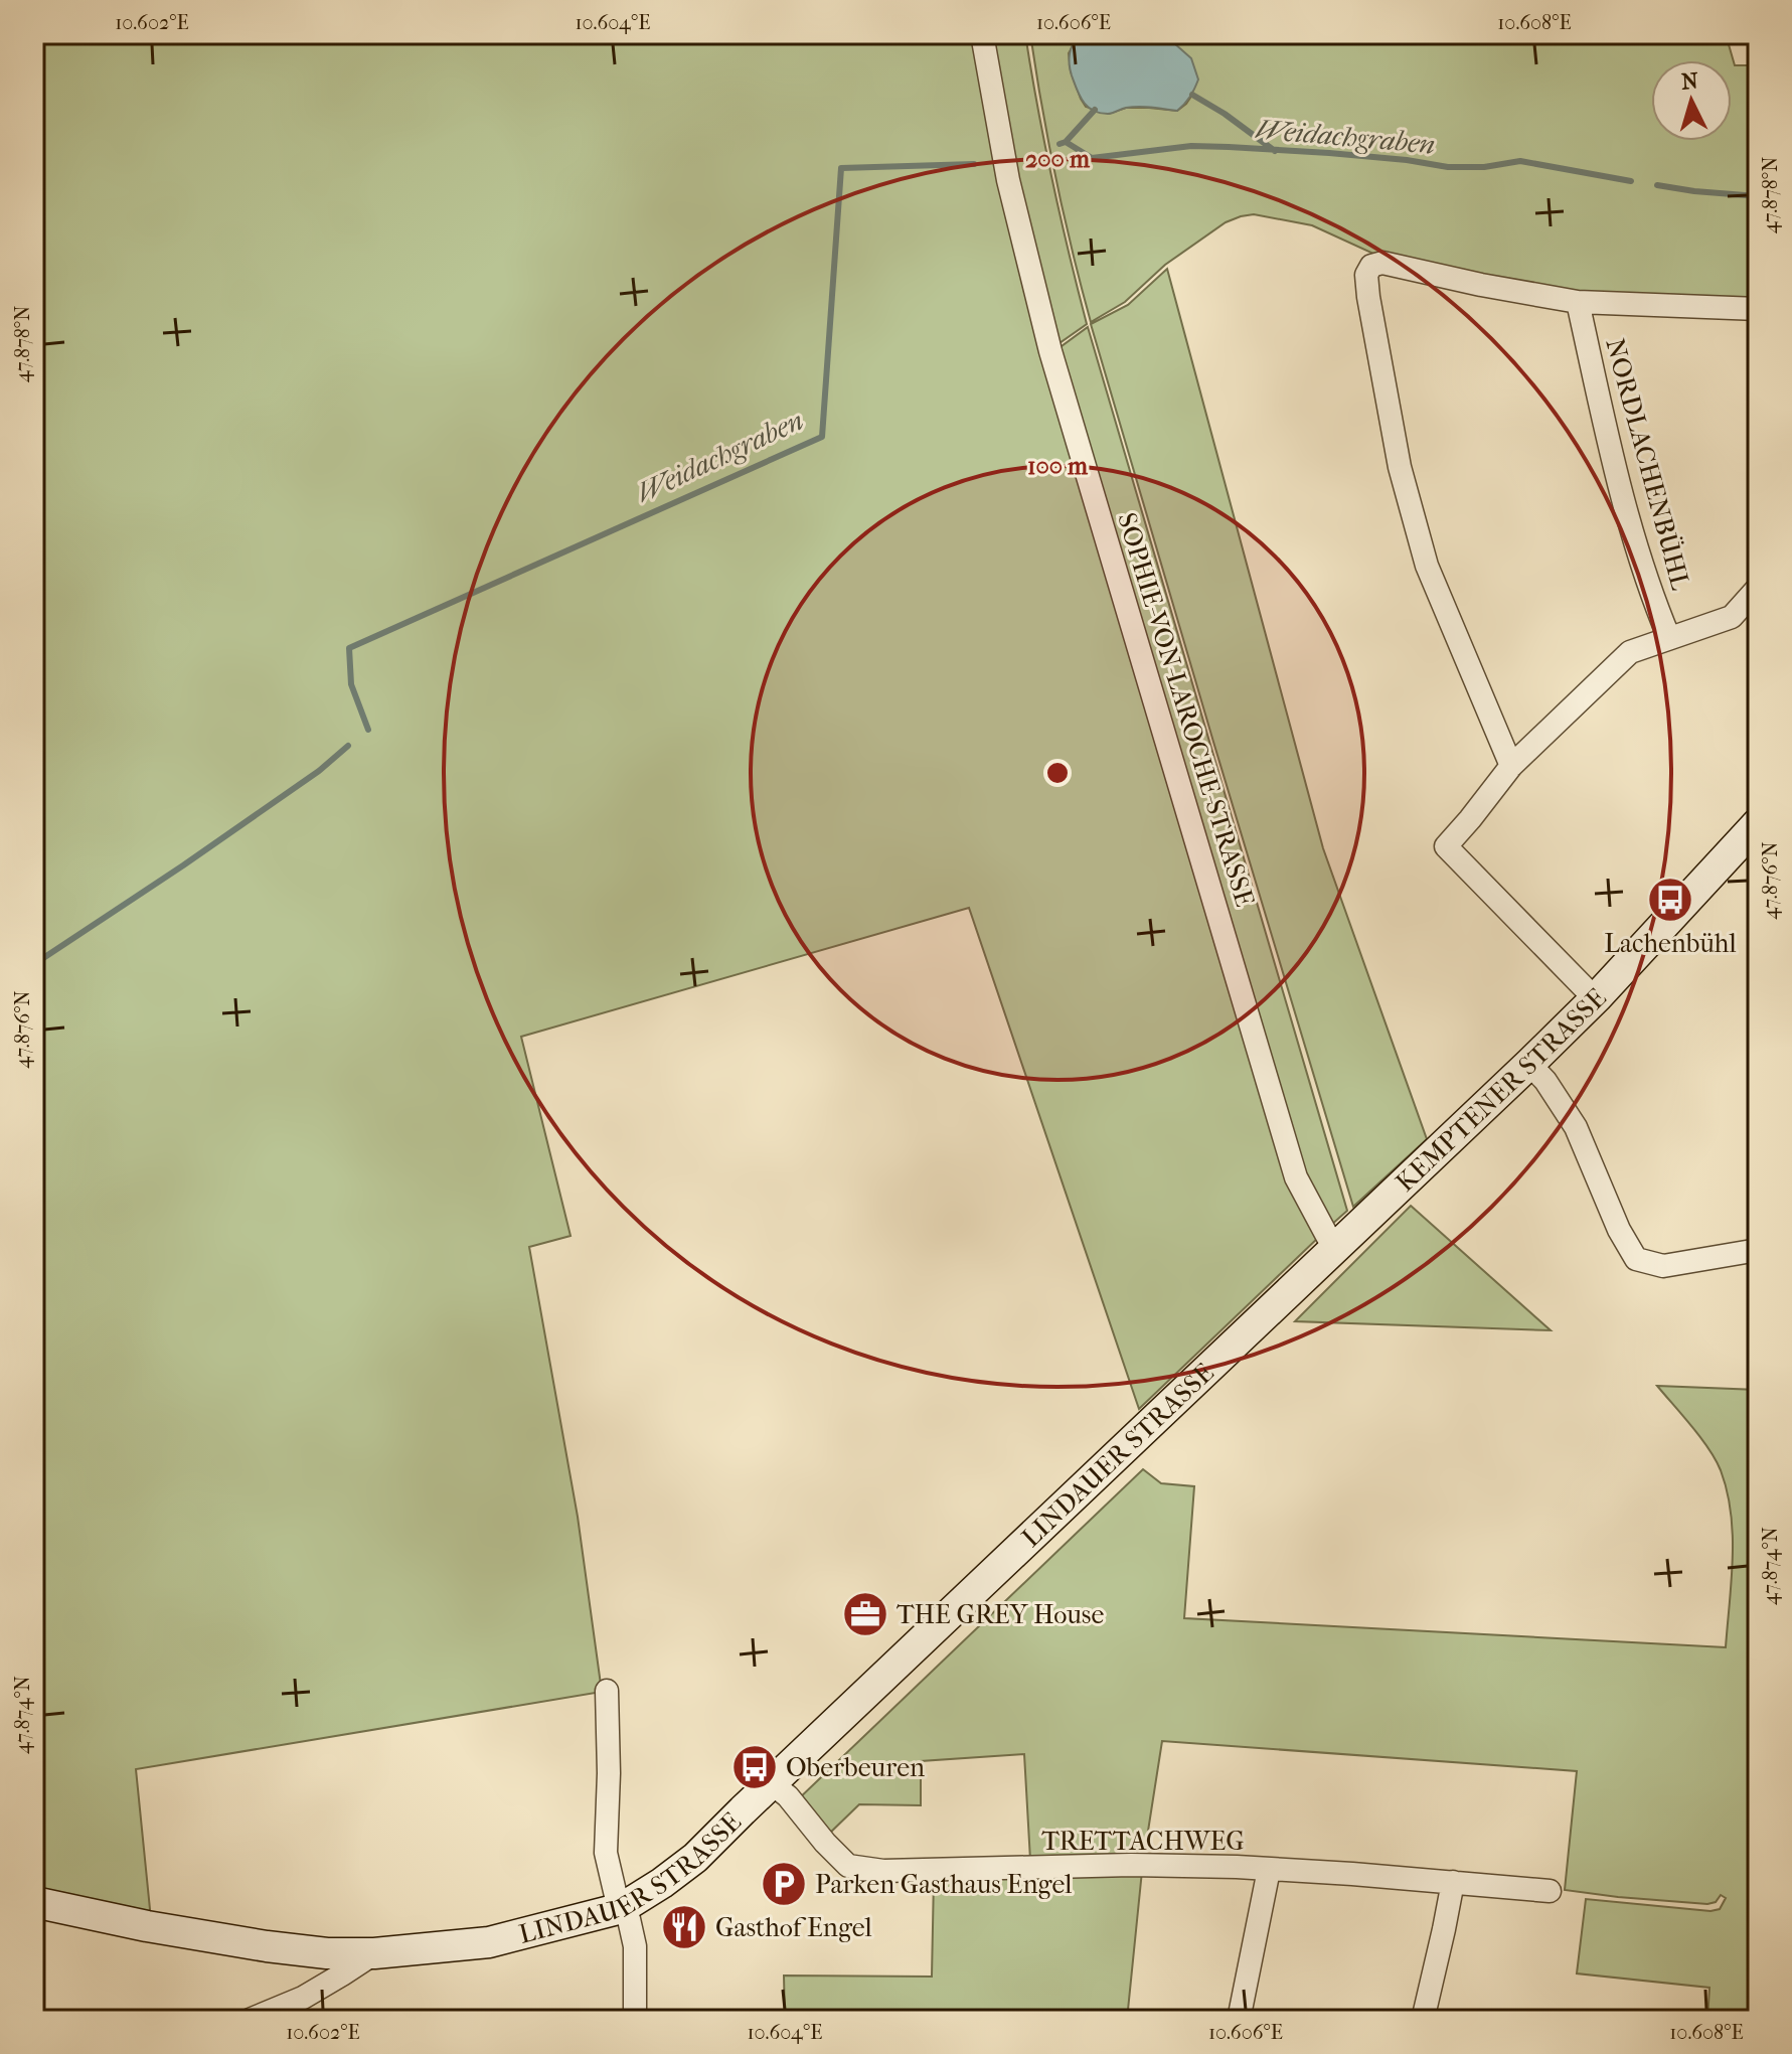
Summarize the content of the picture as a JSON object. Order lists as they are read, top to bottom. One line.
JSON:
{"streets":{"main road":["KEMPTENER STRASSE","LINDAUER STRASSE"],"street":["NORDLACHENBÜHL","SOPHIE-VON-LAROCHE-STRASSE","TRETTACHWEG"]},"crossings":[["SOPHIE-VON-LAROCHE-STRASSE","KEMPTENER STRASSE"],["SOPHIE-VON-LAROCHE-STRASSE","LINDAUER STRASSE"],["KEMPTENER STRASSE","LINDAUER STRASSE"],["LINDAUER STRASSE","TRETTACHWEG"]],"water":["Weidachgraben"],"places":{"bus stop":["Lachenbühl","Oberbeuren"],"office":["THE GREY House"],"parking":["Parken Gasthaus Engel"],"restaurant":["Gasthof Engel"]},"north":"top","coordinates":["10.602°E","10.604°E","10.606°E","10.608°E","47.878°N","47.876°N","47.874°N"],"rings":["200 m","100 m"]}
